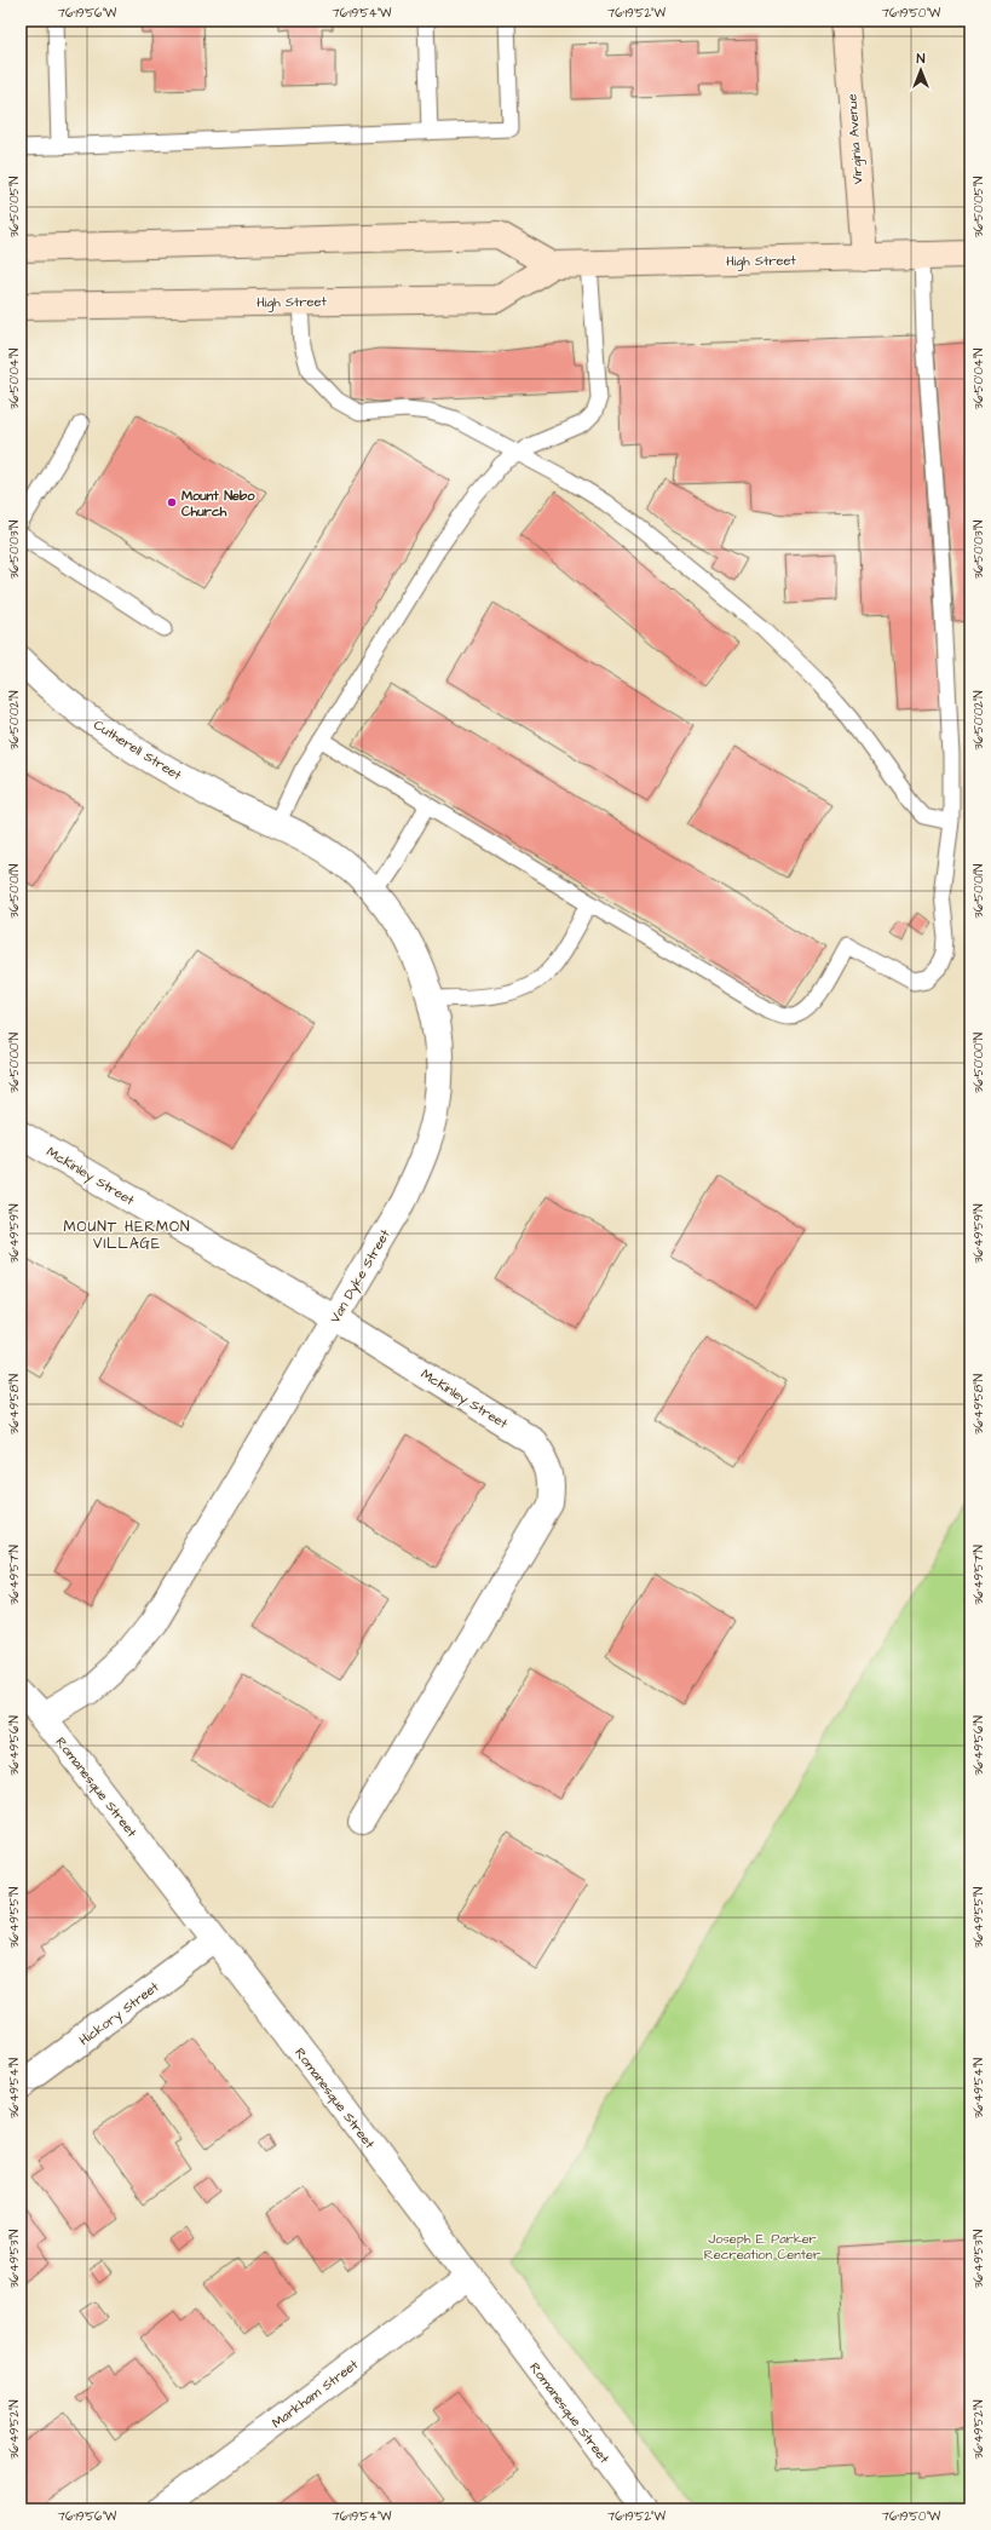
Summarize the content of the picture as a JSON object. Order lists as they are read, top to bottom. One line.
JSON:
{"streets":{"main road":["Virginia Avenue","High Street"],"street":["Cutherell Street","McKinley Street","Van Dyke Street","Romanesque Street","Hickory Street","Markham Street"]},"crossings":[["Virginia Avenue","High Street"],["Cutherell Street","Van Dyke Street"],["McKinley Street","Van Dyke Street"],["Van Dyke Street","Romanesque Street"],["Romanesque Street","Hickory Street"],["Romanesque Street","Markham Street"]],"districts":["MOUNT HERMON VILLAGE"],"parks":["Joseph E. Parker Recreation Center"],"places":["Mount Nebo Church"],"north":"top","coordinates":["76°19'56\"W","76°19'54\"W","76°19'52\"W","76°19'50\"W","36°50'05\"N","36°50'04\"N","36°50'03\"N","36°50'02\"N","36°50'01\"N","36°50'00\"N","36°49'59\"N","36°49'58\"N","36°49'57\"N","36°49'56\"N","36°49'55\"N","36°49'54\"N","36°49'53\"N","36°49'52\"N"]}
